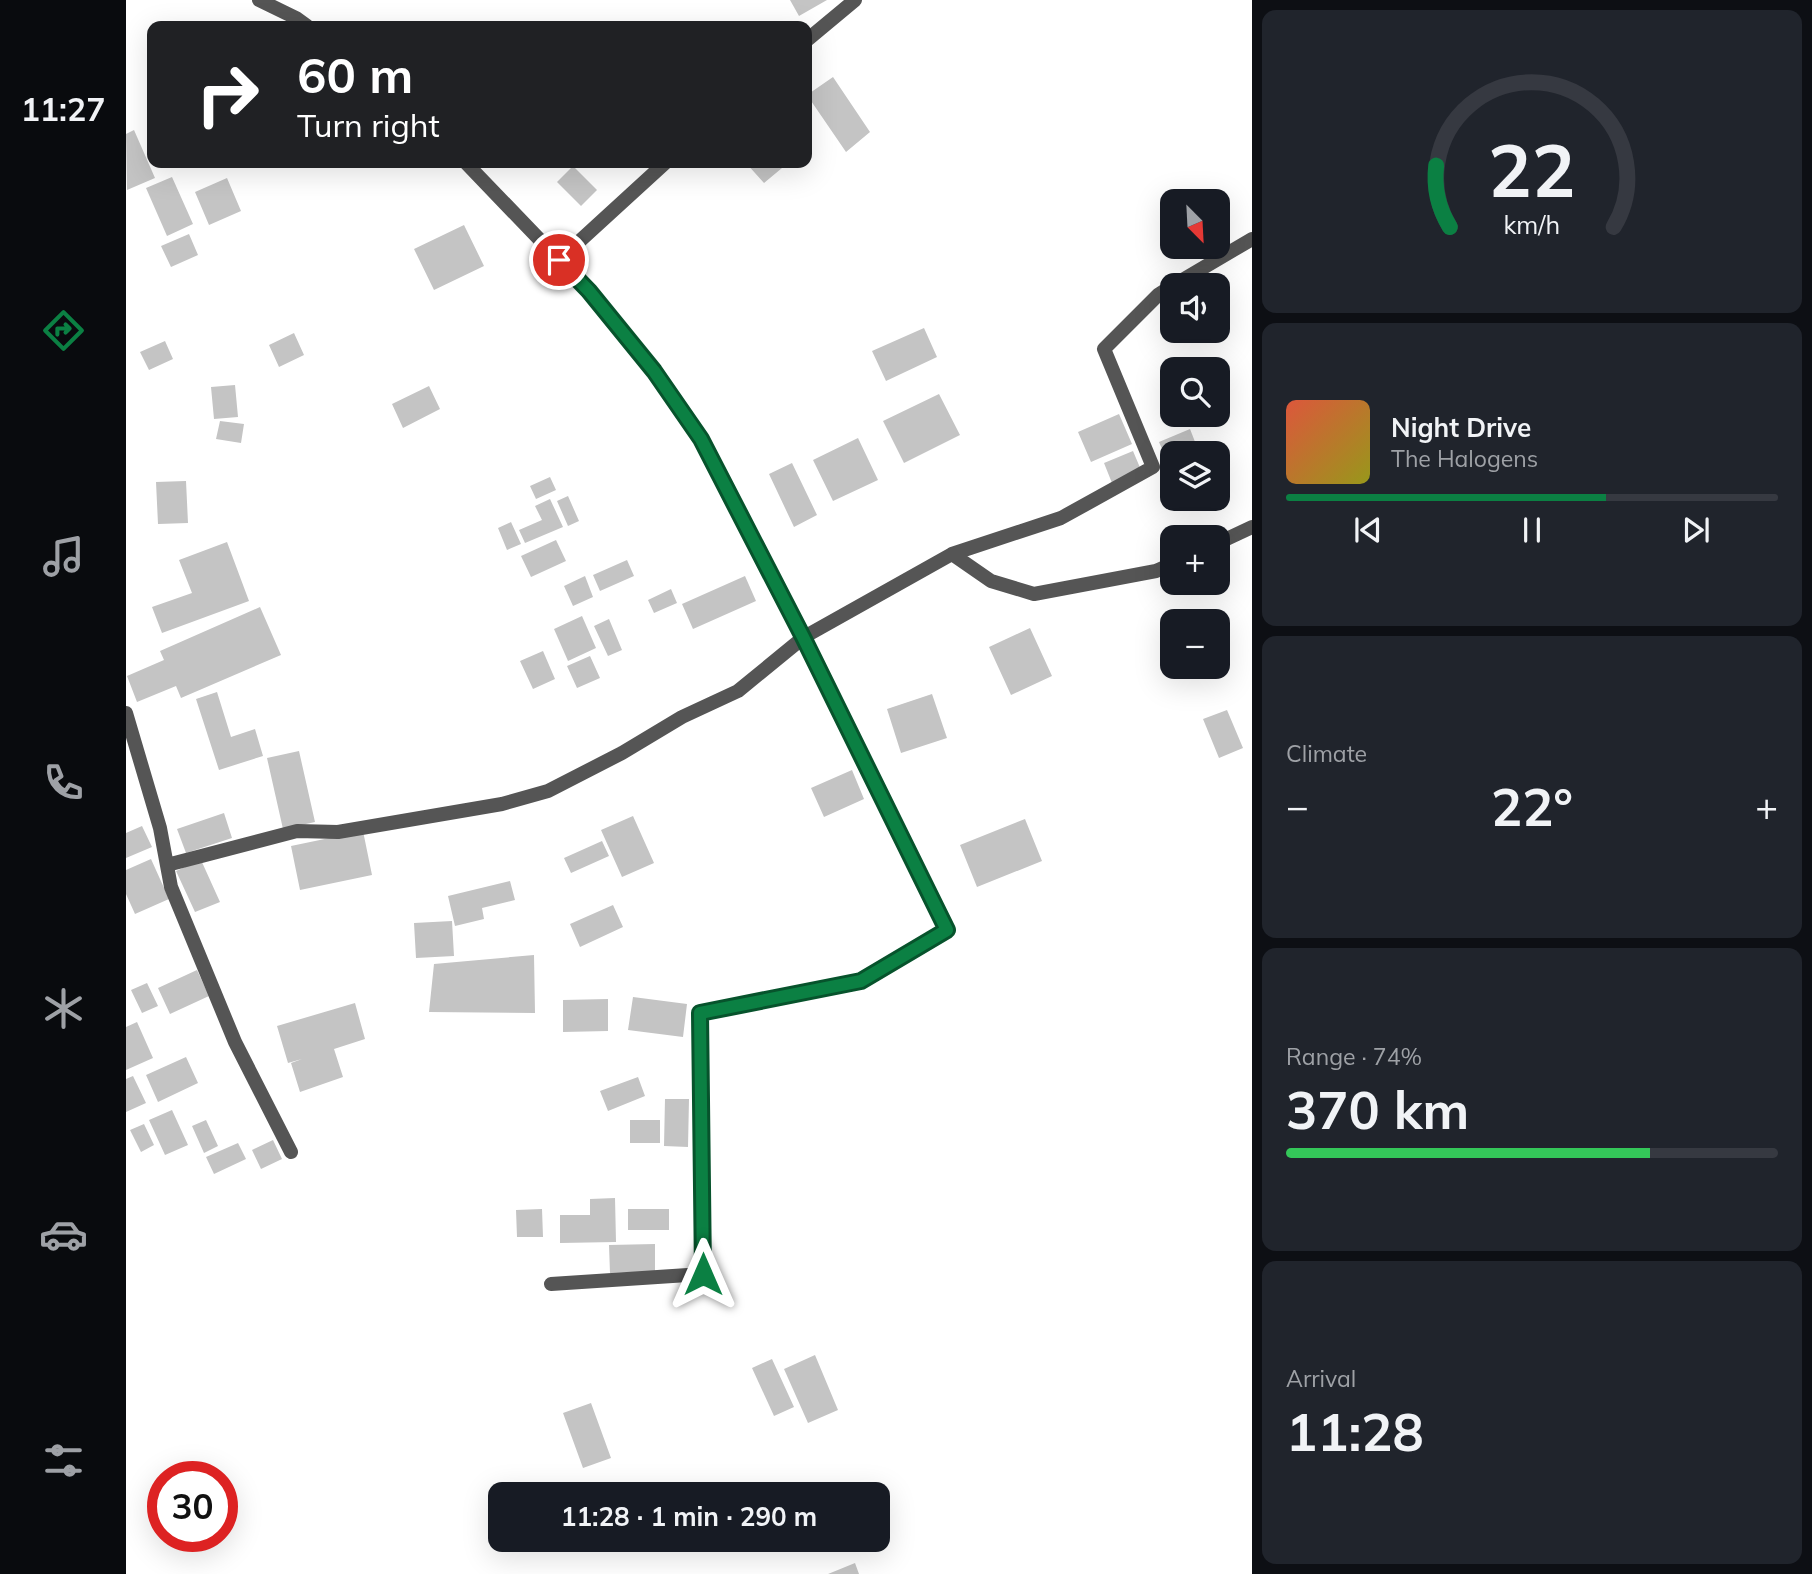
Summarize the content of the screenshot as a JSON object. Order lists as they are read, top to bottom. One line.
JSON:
{"north":"bottom right","page":{"tabs":"11:27","turn":["60 m","Turn right"],"map_buttons":["+","−"],"song":["Night Drive","The Halogens"],"tile":["Climate",["Range · 74%","370 km"],["Arrival","11:28"]],"heat":["−","22°","+"],"limit":"30","trip":"11:28 · 1 min · 290 m","gauge":["22","km/h"]}}
